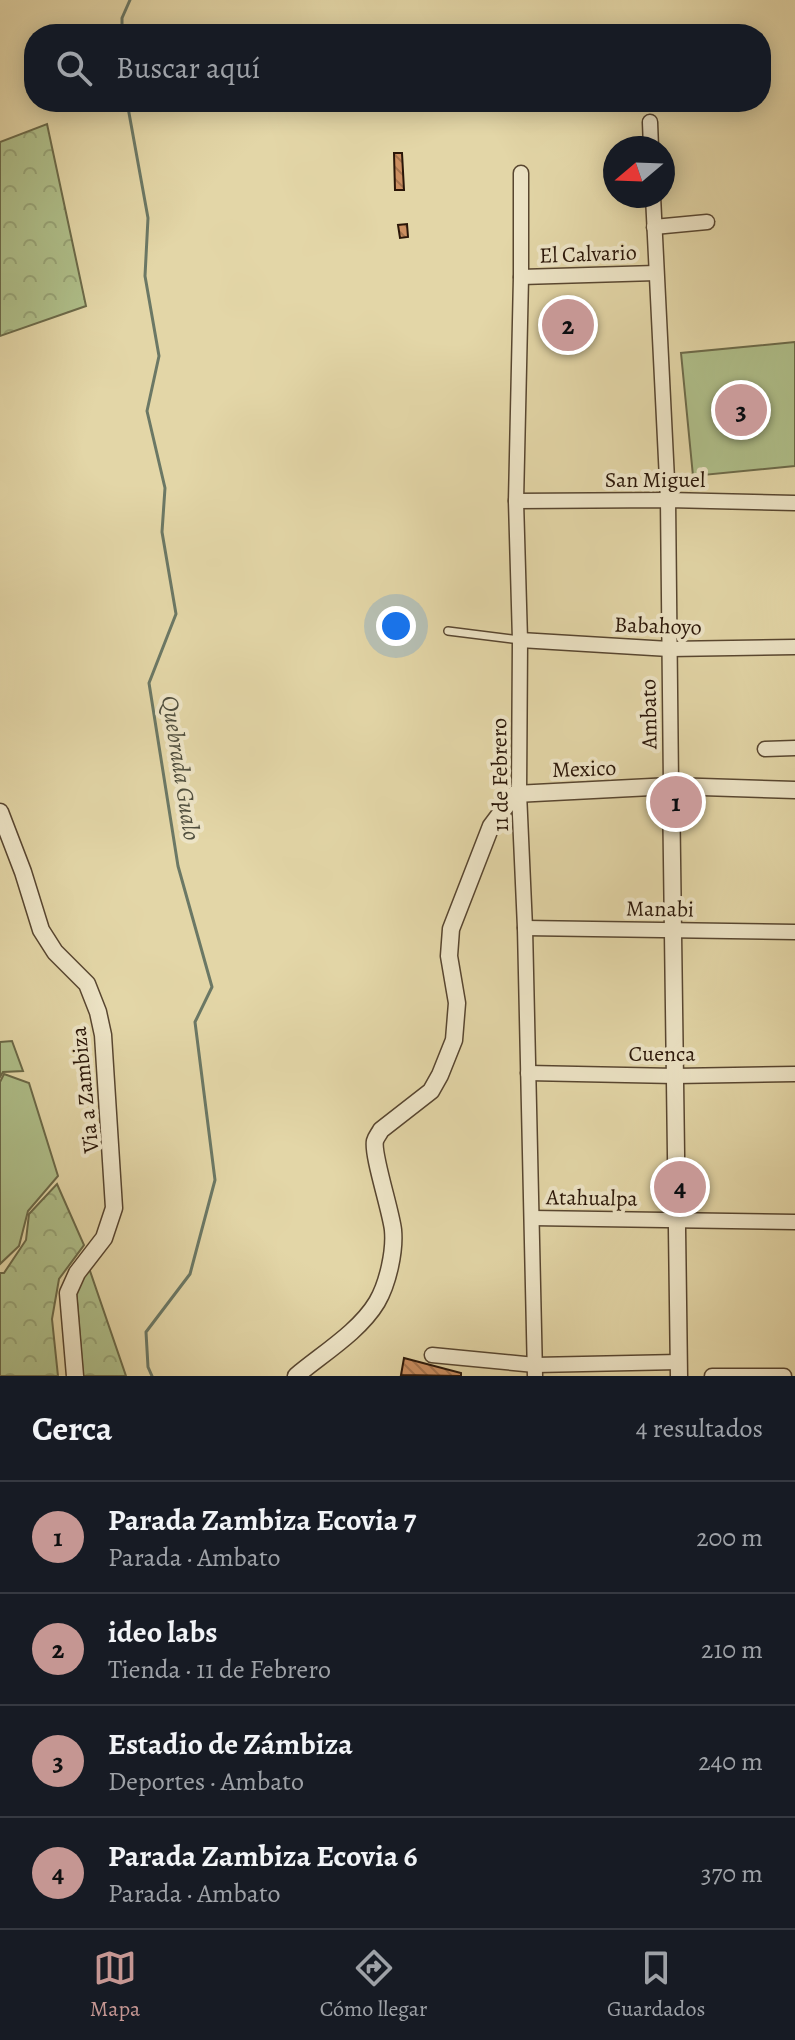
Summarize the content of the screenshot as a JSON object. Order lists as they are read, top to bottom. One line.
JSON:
{"streets":{"street":["El Calvario","San Miguel","Babahoyo","Ambato","Mexico","11 de Febrero","Manabi","Cuenca","Via a Zambiza","Atahualpa"]},"crossings":[["El Calvario","Ambato"],["El Calvario","11 de Febrero"],["San Miguel","Ambato"],["San Miguel","11 de Febrero"],["Babahoyo","Ambato"],["Babahoyo","11 de Febrero"],["Ambato","Mexico"],["Ambato","Manabi"],["Ambato","Cuenca"],["Ambato","Atahualpa"],["Mexico","11 de Febrero"],["11 de Febrero","Manabi"],["11 de Febrero","Cuenca"],["11 de Febrero","Atahualpa"]],"water":["Quebrada Gualo"],"north":"left","page":{"search":"Buscar aquí","pins":["2","3","1","4"],"heading":["Cerca","4 resultados"],"list":[{"mark":"1","name":"Parada Zambiza Ecovia 7","note":"Parada · Ambato","value":"200 m"},{"mark":"2","name":"ideo labs","note":"Tienda · 11 de Febrero","value":"210 m"},{"mark":"3","name":"Estadio de Zámbiza","note":"Deportes · Ambato","value":"240 m"},{"mark":"4","name":"Parada Zambiza Ecovia 6","note":"Parada · Ambato","value":"370 m"}],"nav":["Mapa","Cómo llegar","Guardados"]}}
